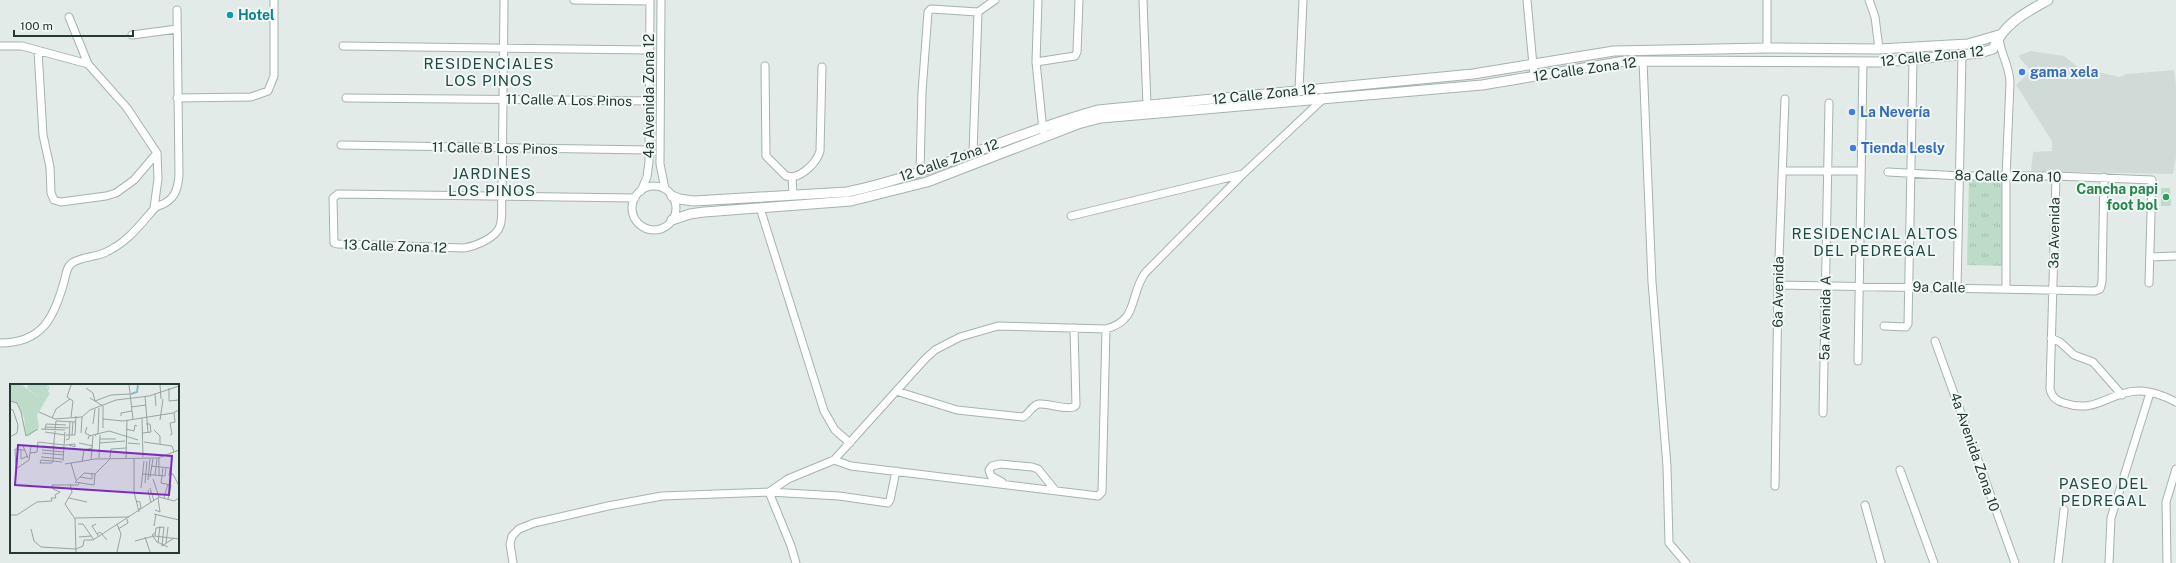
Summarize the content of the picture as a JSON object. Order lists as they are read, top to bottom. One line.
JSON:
{"streets":{"street":["12 Calle Zona 12","4a Avenida Zona 12","11 Calle A Los Pinos","11 Calle B Los Pinos","8a Calle Zona 10","3a Avenida","13 Calle Zona 12","9a Calle","6a Avenida","5a Avenida A","4a Avenida Zona 10"]},"crossings":[["12 Calle Zona 12","4a Avenida Zona 12"],["4a Avenida Zona 12","11 Calle A Los Pinos"],["4a Avenida Zona 12","11 Calle B Los Pinos"],["8a Calle Zona 10","3a Avenida"],["8a Calle Zona 10","9a Calle"],["3a Avenida","9a Calle"],["9a Calle","6a Avenida"],["9a Calle","5a Avenida A"]],"districts":["RESIDENCIALES LOS PINOS","JARDINES LOS PINOS","RESIDENCIAL ALTOS DEL PEDREGAL","PASEO DEL PEDREGAL"],"places":["Hotel","gama xela","La Nevería","Tienda Lesly","Cancha papi foot bol"],"scale_bar":"100 m"}
